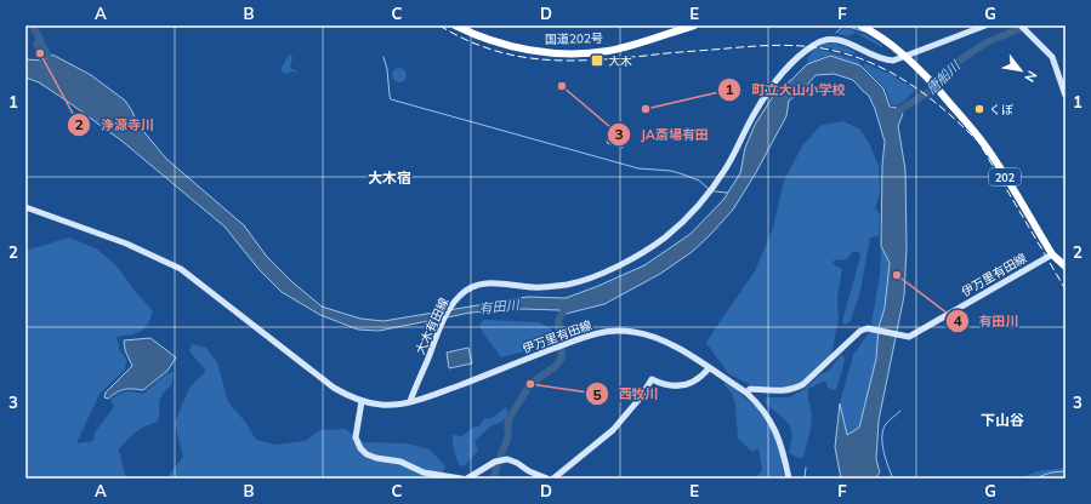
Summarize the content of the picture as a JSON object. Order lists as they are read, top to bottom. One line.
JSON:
{"streets":{"highway":["国道202号","202"],"main road":["伊万里有田線","大木有田線"]},"crossings":[["202","伊万里有田線"],["202","大木有田線"],["伊万里有田線","大木有田線"]],"districts":["大木宿","下山谷"],"water":["唐船川","有田川"],"places":{"other":["浄源寺川","JA斎場有田","町立大山小学校","くぼ","有田川","西牧川"],"transit":["大木"]},"north":"bottom right","grid":{"columns":["A","B","C","D","E","F","G"],"rows":["1","2","3"]}}
